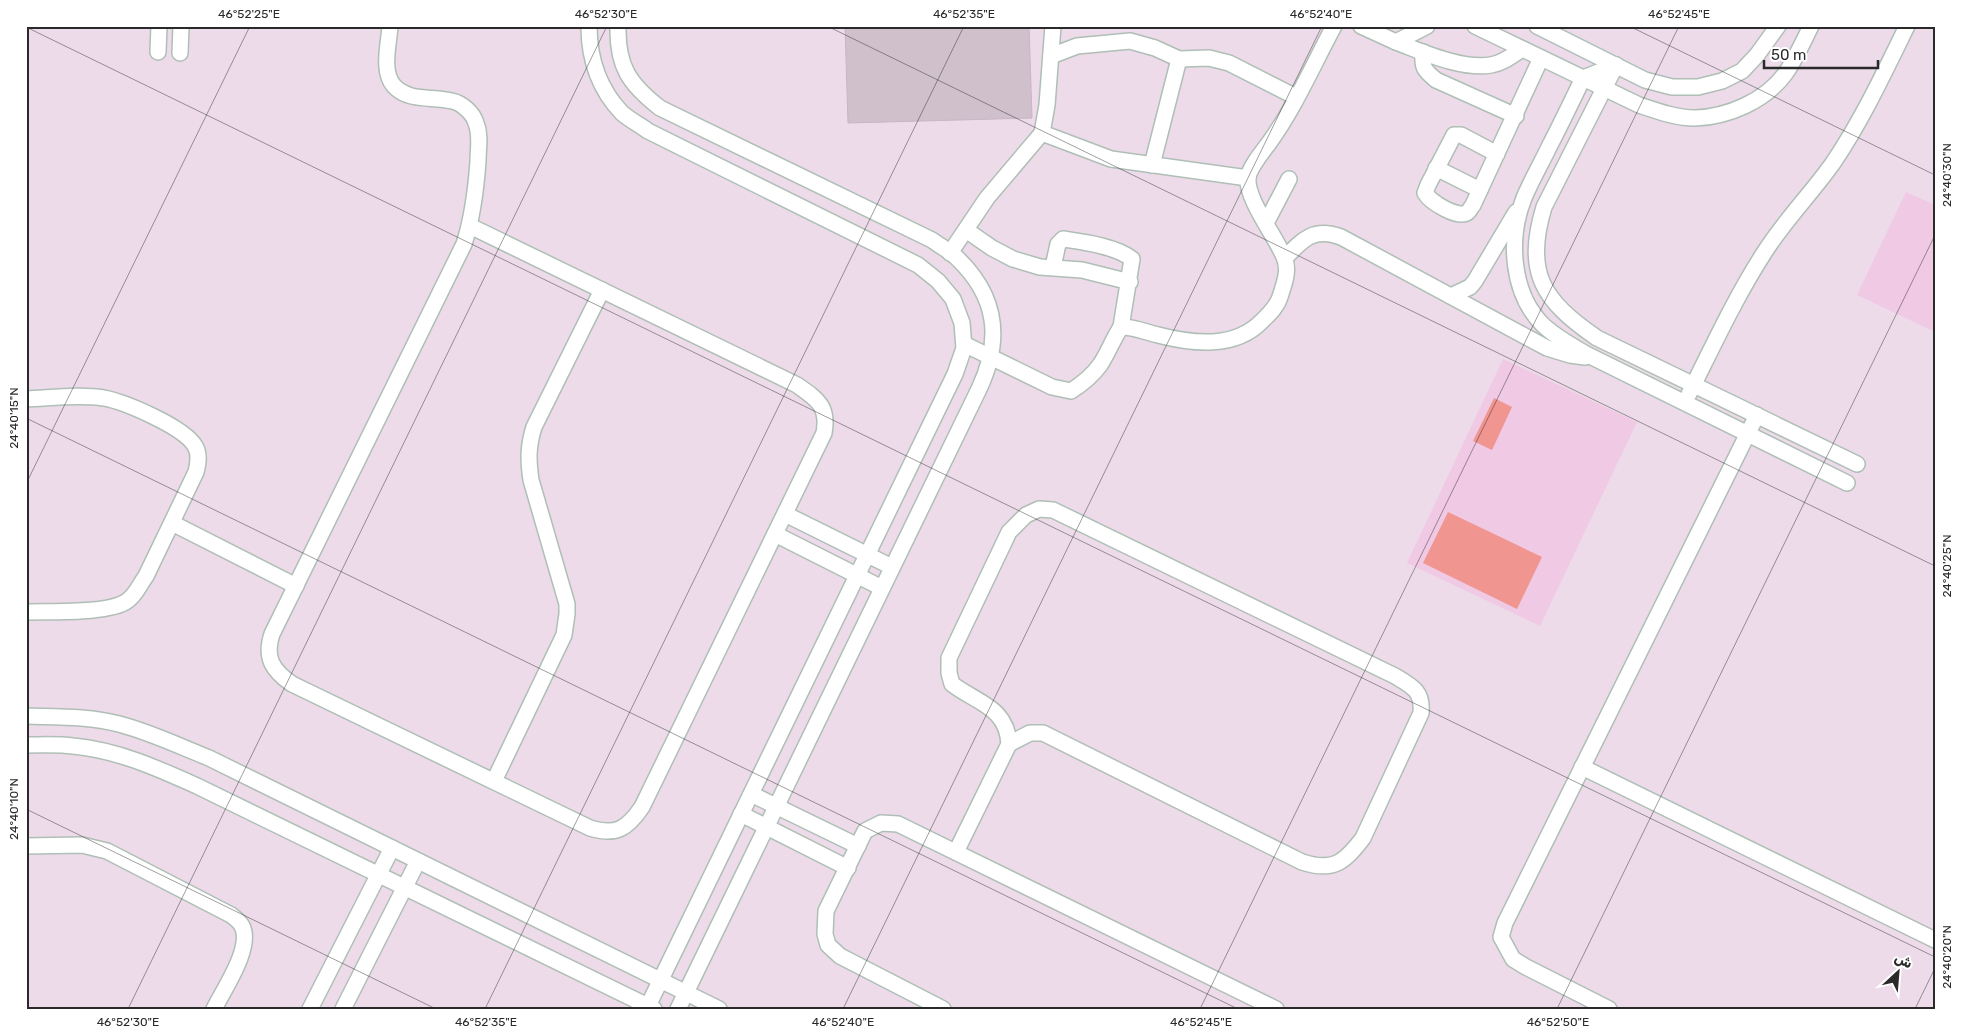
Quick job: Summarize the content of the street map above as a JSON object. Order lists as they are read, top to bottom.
{
  "scale_bar": "50 m",
  "north": "top right",
  "coordinates": [
    "46°52'25\"E",
    "46°52'30\"E",
    "46°52'35\"E",
    "46°52'40\"E",
    "46°52'45\"E",
    "24°40'30\"N",
    "24°40'15\"N",
    "24°40'25\"N",
    "24°40'10\"N",
    "24°40'20\"N",
    "46°52'50\"E"
  ]
}
